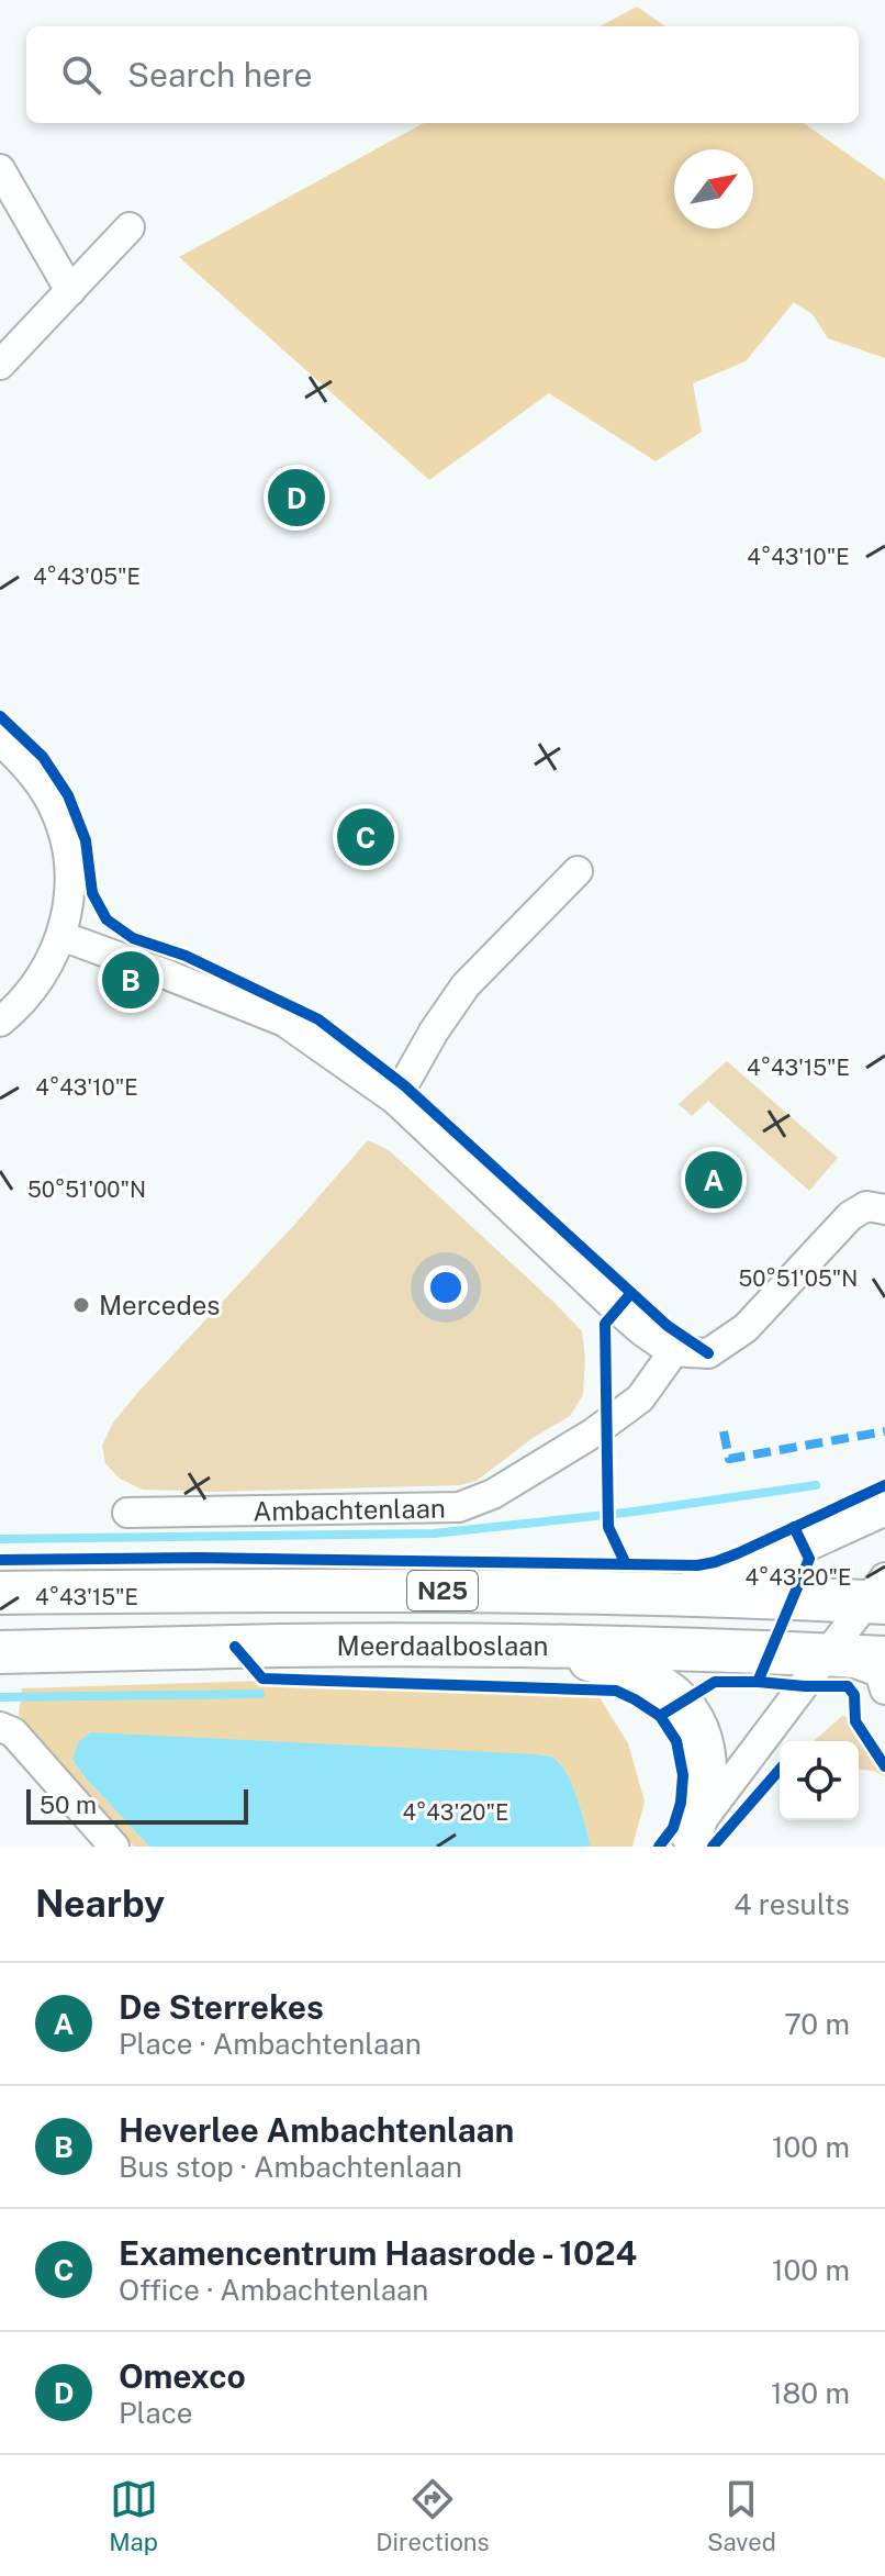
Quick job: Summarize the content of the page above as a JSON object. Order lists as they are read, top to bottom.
{
  "streets": {
    "highway": ["N25", "Meerdaalboslaan"],
    "street": ["Ambachtenlaan"]
  },
  "places": ["Mercedes"],
  "scale_bar": "50 m",
  "north": "top right",
  "page": {
    "search": "Search here",
    "pins": [
      "D",
      "C",
      "B",
      "A"
    ],
    "scale": "50 m",
    "heading": ["Nearby", "4 results"],
    "list": [
      {
        "mark": "A",
        "name": "De Sterrekes",
        "note": "Place · Ambachtenlaan",
        "value": "70 m"
      },
      {
        "mark": "B",
        "name": "Heverlee Ambachtenlaan",
        "note": "Bus stop · Ambachtenlaan",
        "value": "100 m"
      },
      {
        "mark": "C",
        "name": "Examencentrum Haasrode - 1024",
        "note": "Office · Ambachtenlaan",
        "value": "100 m"
      },
      {
        "mark": "D",
        "name": "Omexco",
        "note": "Place",
        "value": "180 m"
      }
    ],
    "nav": ["Map", "Directions", "Saved"]
  },
  "coordinates": [
    "4°43'10\"E",
    "4°43'05\"E",
    "4°43'15\"E",
    "50°51'00\"N",
    "50°51'05\"N",
    "4°43'20\"E"
  ]
}
